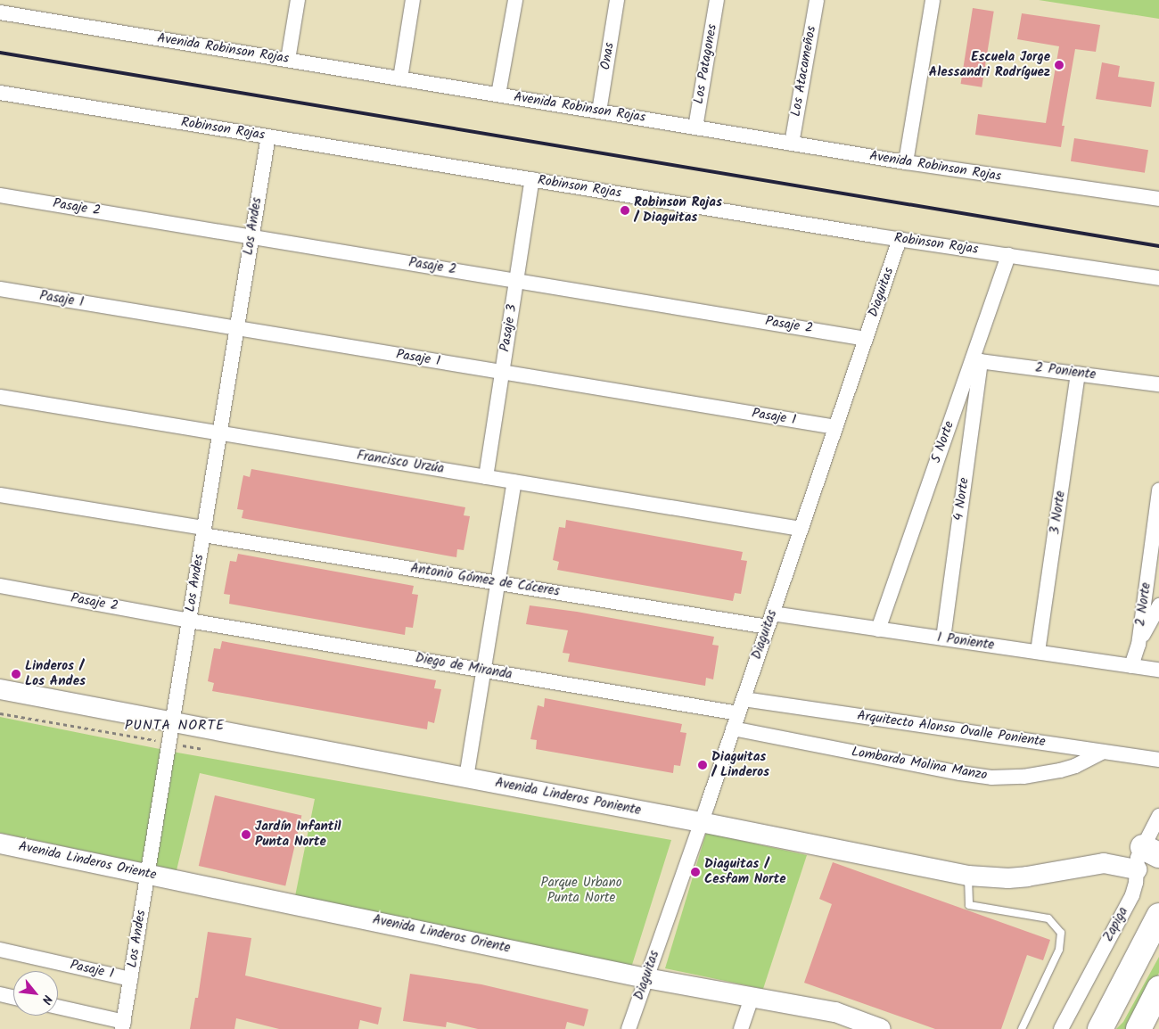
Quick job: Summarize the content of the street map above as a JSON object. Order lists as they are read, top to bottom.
{
  "streets": {
    "street": [
      "Avenida Robinson Rojas",
      "Onas",
      "Los Patagones",
      "Los Atacameños",
      "Robinson Rojas",
      "Pasaje 2",
      "Los Andes",
      "Diaguitas",
      "Pasaje 1",
      "Pasaje 3",
      "2 Poniente",
      "5 Norte",
      "Francisco Urzúa",
      "4 Norte",
      "3 Norte",
      "Antonio Gómez de Cáceres",
      "2 Norte",
      "1 Poniente",
      "Diego de Miranda",
      "Arquitecto Alonso Ovalle Poniente",
      "Lombardo Molina Manzo",
      "Avenida Linderos Poniente",
      "Avenida Linderos Oriente",
      "Zapiga"
    ]
  },
  "crossings": [
    ["Avenida Robinson Rojas", "Onas"],
    ["Avenida Robinson Rojas", "Los Patagones"],
    ["Avenida Robinson Rojas", "Los Atacameños"],
    ["Robinson Rojas", "Los Andes"],
    ["Robinson Rojas", "Diaguitas"],
    ["Robinson Rojas", "Pasaje 3"],
    ["Robinson Rojas", "5 Norte"],
    ["Pasaje 2", "Los Andes"],
    ["Pasaje 2", "Diaguitas"],
    ["Pasaje 2", "Pasaje 3"],
    ["Pasaje 2", "Diego de Miranda"],
    ["Los Andes", "Pasaje 1"],
    ["Los Andes", "Francisco Urzúa"],
    ["Los Andes", "Antonio Gómez de Cáceres"],
    ["Los Andes", "Diego de Miranda"],
    ["Los Andes", "Avenida Linderos Poniente"],
    ["Los Andes", "Avenida Linderos Oriente"],
    ["Diaguitas", "Pasaje 1"],
    ["Diaguitas", "Francisco Urzúa"],
    ["Diaguitas", "Antonio Gómez de Cáceres"],
    ["Diaguitas", "1 Poniente"],
    ["Diaguitas", "Diego de Miranda"],
    ["Diaguitas", "Arquitecto Alonso Ovalle Poniente"],
    ["Diaguitas", "Lombardo Molina Manzo"],
    ["Diaguitas", "Avenida Linderos Poniente"],
    ["Diaguitas", "Avenida Linderos Oriente"],
    ["Pasaje 1", "Pasaje 3"],
    ["Pasaje 3", "Francisco Urzúa"],
    ["2 Poniente", "5 Norte"],
    ["2 Poniente", "4 Norte"],
    ["2 Poniente", "3 Norte"],
    ["5 Norte", "4 Norte"],
    ["5 Norte", "1 Poniente"],
    ["4 Norte", "1 Poniente"],
    ["3 Norte", "1 Poniente"],
    ["Antonio Gómez de Cáceres", "1 Poniente"],
    ["2 Norte", "1 Poniente"],
    ["Arquitecto Alonso Ovalle Poniente", "Lombardo Molina Manzo"],
    ["Avenida Linderos Poniente", "Zapiga"]
  ],
  "districts": ["PUNTA NORTE"],
  "parks": ["Parque Urbano Punta Norte"],
  "places": [
    "Escuela Jorge Alessandri Rodríguez",
    "Robinson Rojas / Diaguitas",
    "Linderos / Los Andes",
    "Diaguitas / Linderos",
    "Jardín Infantil Punta Norte",
    "Diaguitas / Cesfam Norte"
  ],
  "north": "bottom right"
}
